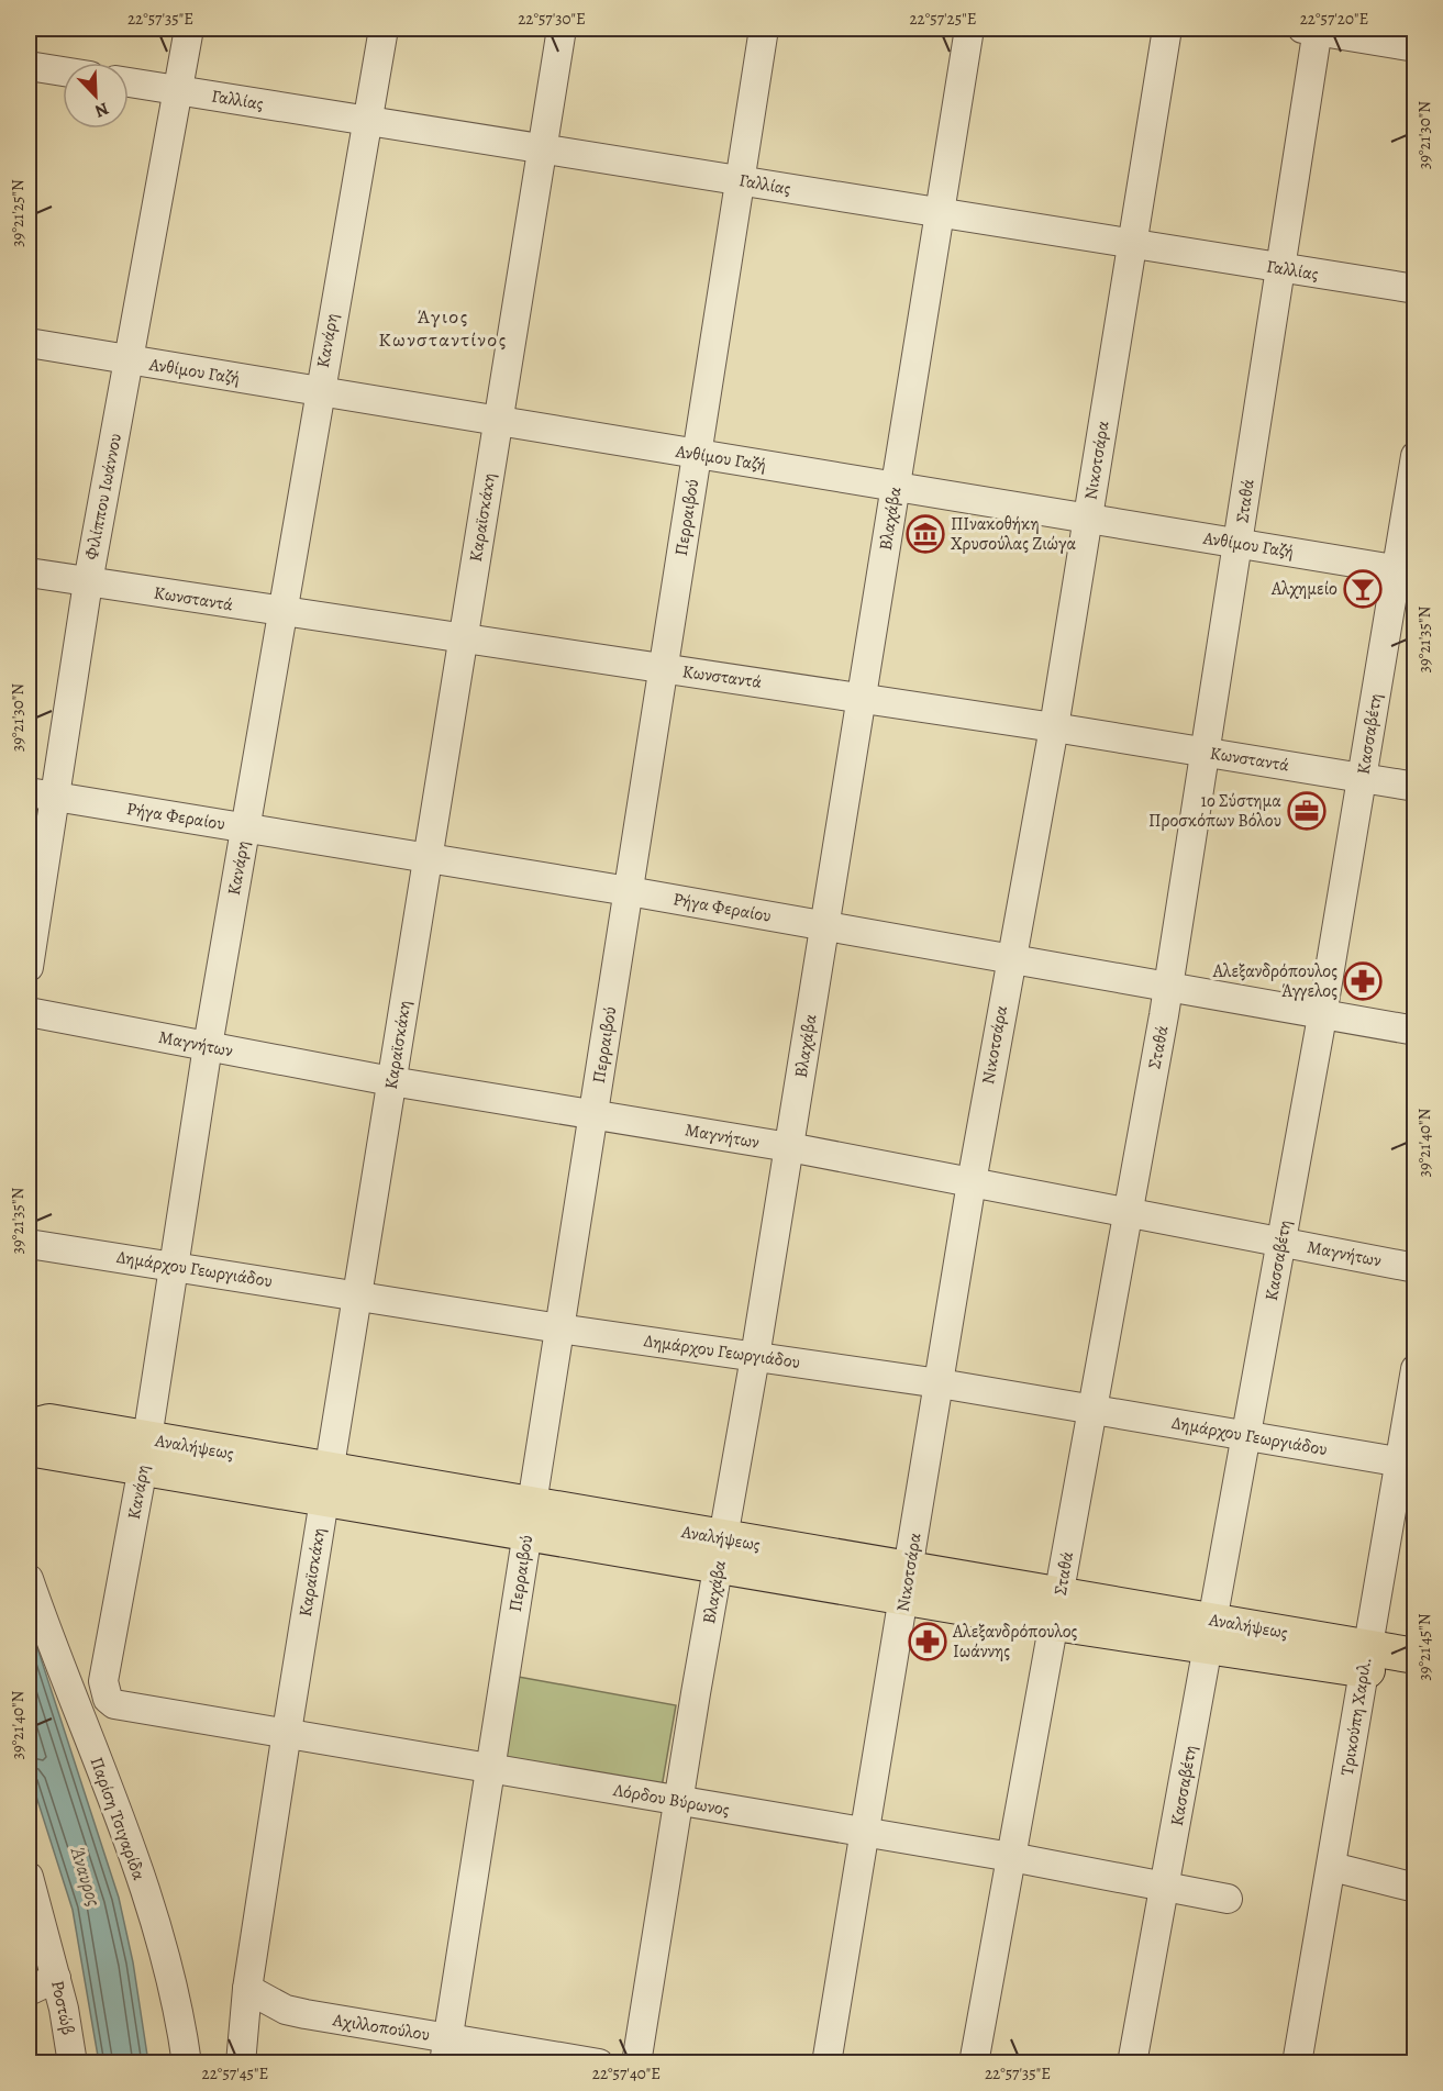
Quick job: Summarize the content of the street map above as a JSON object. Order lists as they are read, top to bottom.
{
  "streets": {
    "main road": ["Αναλήψεως"],
    "street": [
      "Γαλλίας",
      "Κανάρη",
      "Ανθίμου Γαζή",
      "Νικοτσάρα",
      "Φιλίππου Ιωάννου",
      "Σταθά",
      "Καραϊσκάκη",
      "Περραιβού",
      "Βλαχάβα",
      "Κωνσταντά",
      "Κασσαβέτη",
      "Ρήγα Φεραίου",
      "Μαγνήτων",
      "Δημάρχου Γεωργιάδου",
      "Τρικούπη Χαριλ.",
      "Λόρδου Βύρωνος",
      "Παρίση Τσιγαρίδα",
      "Ροστώβ",
      "Αχιλλοπούλου"
    ]
  },
  "crossings": [
    ["Γαλλίας", "Κανάρη"],
    ["Γαλλίας", "Νικοτσάρα"],
    ["Γαλλίας", "Φιλίππου Ιωάννου"],
    ["Γαλλίας", "Σταθά"],
    ["Γαλλίας", "Καραϊσκάκη"],
    ["Γαλλίας", "Περραιβού"],
    ["Γαλλίας", "Βλαχάβα"],
    ["Κανάρη", "Ανθίμου Γαζή"],
    ["Κανάρη", "Κωνσταντά"],
    ["Κανάρη", "Ρήγα Φεραίου"],
    ["Κανάρη", "Μαγνήτων"],
    ["Κανάρη", "Δημάρχου Γεωργιάδου"],
    ["Κανάρη", "Αναλήψεως"],
    ["Κανάρη", "Λόρδου Βύρωνος"],
    ["Ανθίμου Γαζή", "Νικοτσάρα"],
    ["Ανθίμου Γαζή", "Φιλίππου Ιωάννου"],
    ["Ανθίμου Γαζή", "Σταθά"],
    ["Ανθίμου Γαζή", "Καραϊσκάκη"],
    ["Ανθίμου Γαζή", "Περραιβού"],
    ["Ανθίμου Γαζή", "Βλαχάβα"],
    ["Ανθίμου Γαζή", "Κασσαβέτη"],
    ["Νικοτσάρα", "Κωνσταντά"],
    ["Νικοτσάρα", "Ρήγα Φεραίου"],
    ["Νικοτσάρα", "Μαγνήτων"],
    ["Νικοτσάρα", "Δημάρχου Γεωργιάδου"],
    ["Νικοτσάρα", "Αναλήψεως"],
    ["Νικοτσάρα", "Λόρδου Βύρωνος"],
    ["Φιλίππου Ιωάννου", "Κωνσταντά"],
    ["Φιλίππου Ιωάννου", "Ρήγα Φεραίου"],
    ["Σταθά", "Κωνσταντά"],
    ["Σταθά", "Ρήγα Φεραίου"],
    ["Σταθά", "Μαγνήτων"],
    ["Σταθά", "Δημάρχου Γεωργιάδου"],
    ["Σταθά", "Αναλήψεως"],
    ["Σταθά", "Λόρδου Βύρωνος"],
    ["Καραϊσκάκη", "Κωνσταντά"],
    ["Καραϊσκάκη", "Ρήγα Φεραίου"],
    ["Καραϊσκάκη", "Μαγνήτων"],
    ["Καραϊσκάκη", "Δημάρχου Γεωργιάδου"],
    ["Καραϊσκάκη", "Αναλήψεως"],
    ["Καραϊσκάκη", "Λόρδου Βύρωνος"],
    ["Καραϊσκάκη", "Αχιλλοπούλου"],
    ["Περραιβού", "Κωνσταντά"],
    ["Περραιβού", "Ρήγα Φεραίου"],
    ["Περραιβού", "Μαγνήτων"],
    ["Περραιβού", "Δημάρχου Γεωργιάδου"],
    ["Περραιβού", "Αναλήψεως"],
    ["Περραιβού", "Λόρδου Βύρωνος"],
    ["Περραιβού", "Αχιλλοπούλου"],
    ["Βλαχάβα", "Κωνσταντά"],
    ["Βλαχάβα", "Ρήγα Φεραίου"],
    ["Βλαχάβα", "Μαγνήτων"],
    ["Βλαχάβα", "Δημάρχου Γεωργιάδου"],
    ["Βλαχάβα", "Αναλήψεως"],
    ["Βλαχάβα", "Λόρδου Βύρωνος"],
    ["Κωνσταντά", "Κασσαβέτη"],
    ["Κασσαβέτη", "Ρήγα Φεραίου"],
    ["Κασσαβέτη", "Μαγνήτων"],
    ["Κασσαβέτη", "Δημάρχου Γεωργιάδου"],
    ["Κασσαβέτη", "Αναλήψεως"],
    ["Κασσαβέτη", "Λόρδου Βύρωνος"],
    ["Δημάρχου Γεωργιάδου", "Τρικούπη Χαριλ."],
    ["Αναλήψεως", "Τρικούπη Χαριλ."]
  ],
  "districts": ["Άγιος Κωνσταντίνος"],
  "water": ["Άναυρος"],
  "places": {
    "museum": ["ΠΙνακοθήκη Χρυσούλας Ζιώγα"],
    "bar": ["Αλχημείο"],
    "office": ["1ο Σύστημα Προσκόπων Βόλου"],
    "pharmacy": ["Αλεξανδρόπουλος Άγγελος", "Αλεξανδρόπουλος Ιωάννης"]
  },
  "north": "bottom right",
  "coordinates": [
    "22°57'35\"E",
    "22°57'30\"E",
    "22°57'25\"E",
    "22°57'20\"E",
    "39°21'30\"N",
    "39°21'25\"N",
    "39°21'35\"N",
    "39°21'40\"N",
    "39°21'45\"N",
    "22°57'45\"E",
    "22°57'40\"E"
  ]
}
